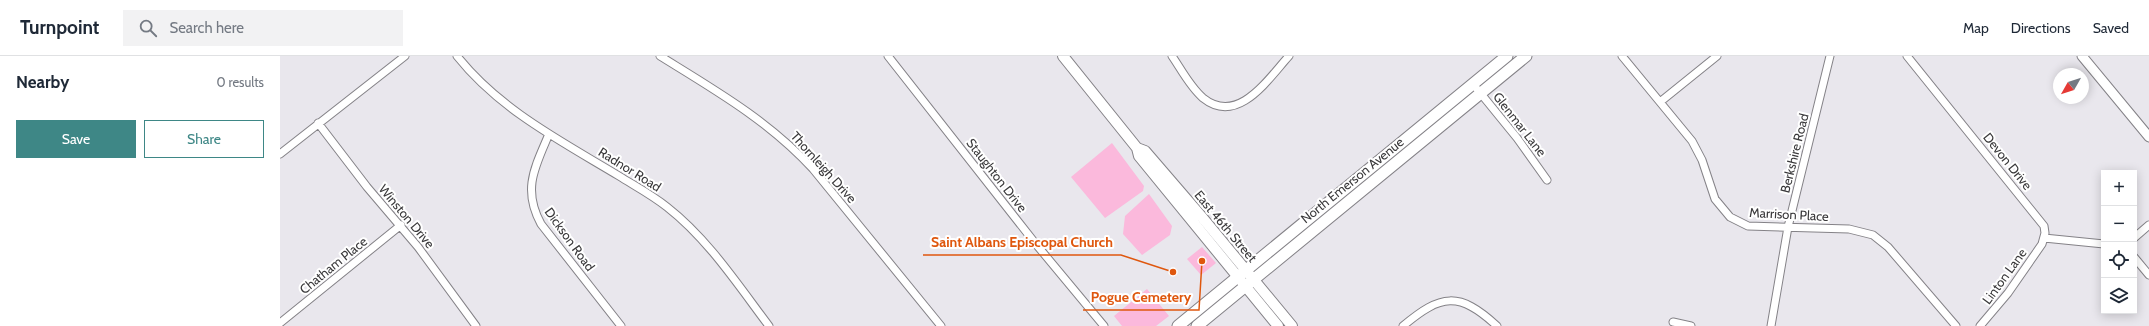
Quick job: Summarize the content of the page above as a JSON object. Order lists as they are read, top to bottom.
{
  "streets": {
    "main road": ["North Emerson Avenue", "East 46th Street"],
    "street": [
      "Glenmar Lane",
      "Berkshire Road",
      "Devon Drive",
      "Thornleigh Drive",
      "Radnor Road",
      "Staughton Drive",
      "Marrison Place",
      "Winston Drive",
      "Dickson Road",
      "Chatham Place",
      "Linton Lane"
    ]
  },
  "crossings": [
    ["Glenmar Lane", "North Emerson Avenue"],
    ["Berkshire Road", "Marrison Place"],
    ["Devon Drive", "Linton Lane"],
    ["Radnor Road", "Dickson Road"],
    ["North Emerson Avenue", "East 46th Street"],
    ["Winston Drive", "Chatham Place"]
  ],
  "places": ["Pogue Cemetery", "Saint Albans Episcopal Church"],
  "north": "bottom left",
  "page": {
    "header": "Turnpoint",
    "search": "Search here",
    "nav": ["Map", "Directions", "Saved"],
    "heading": ["Nearby", "0 results"],
    "buttons": ["Save", "Share"],
    "map_buttons": ["+", "−"]
  }
}
